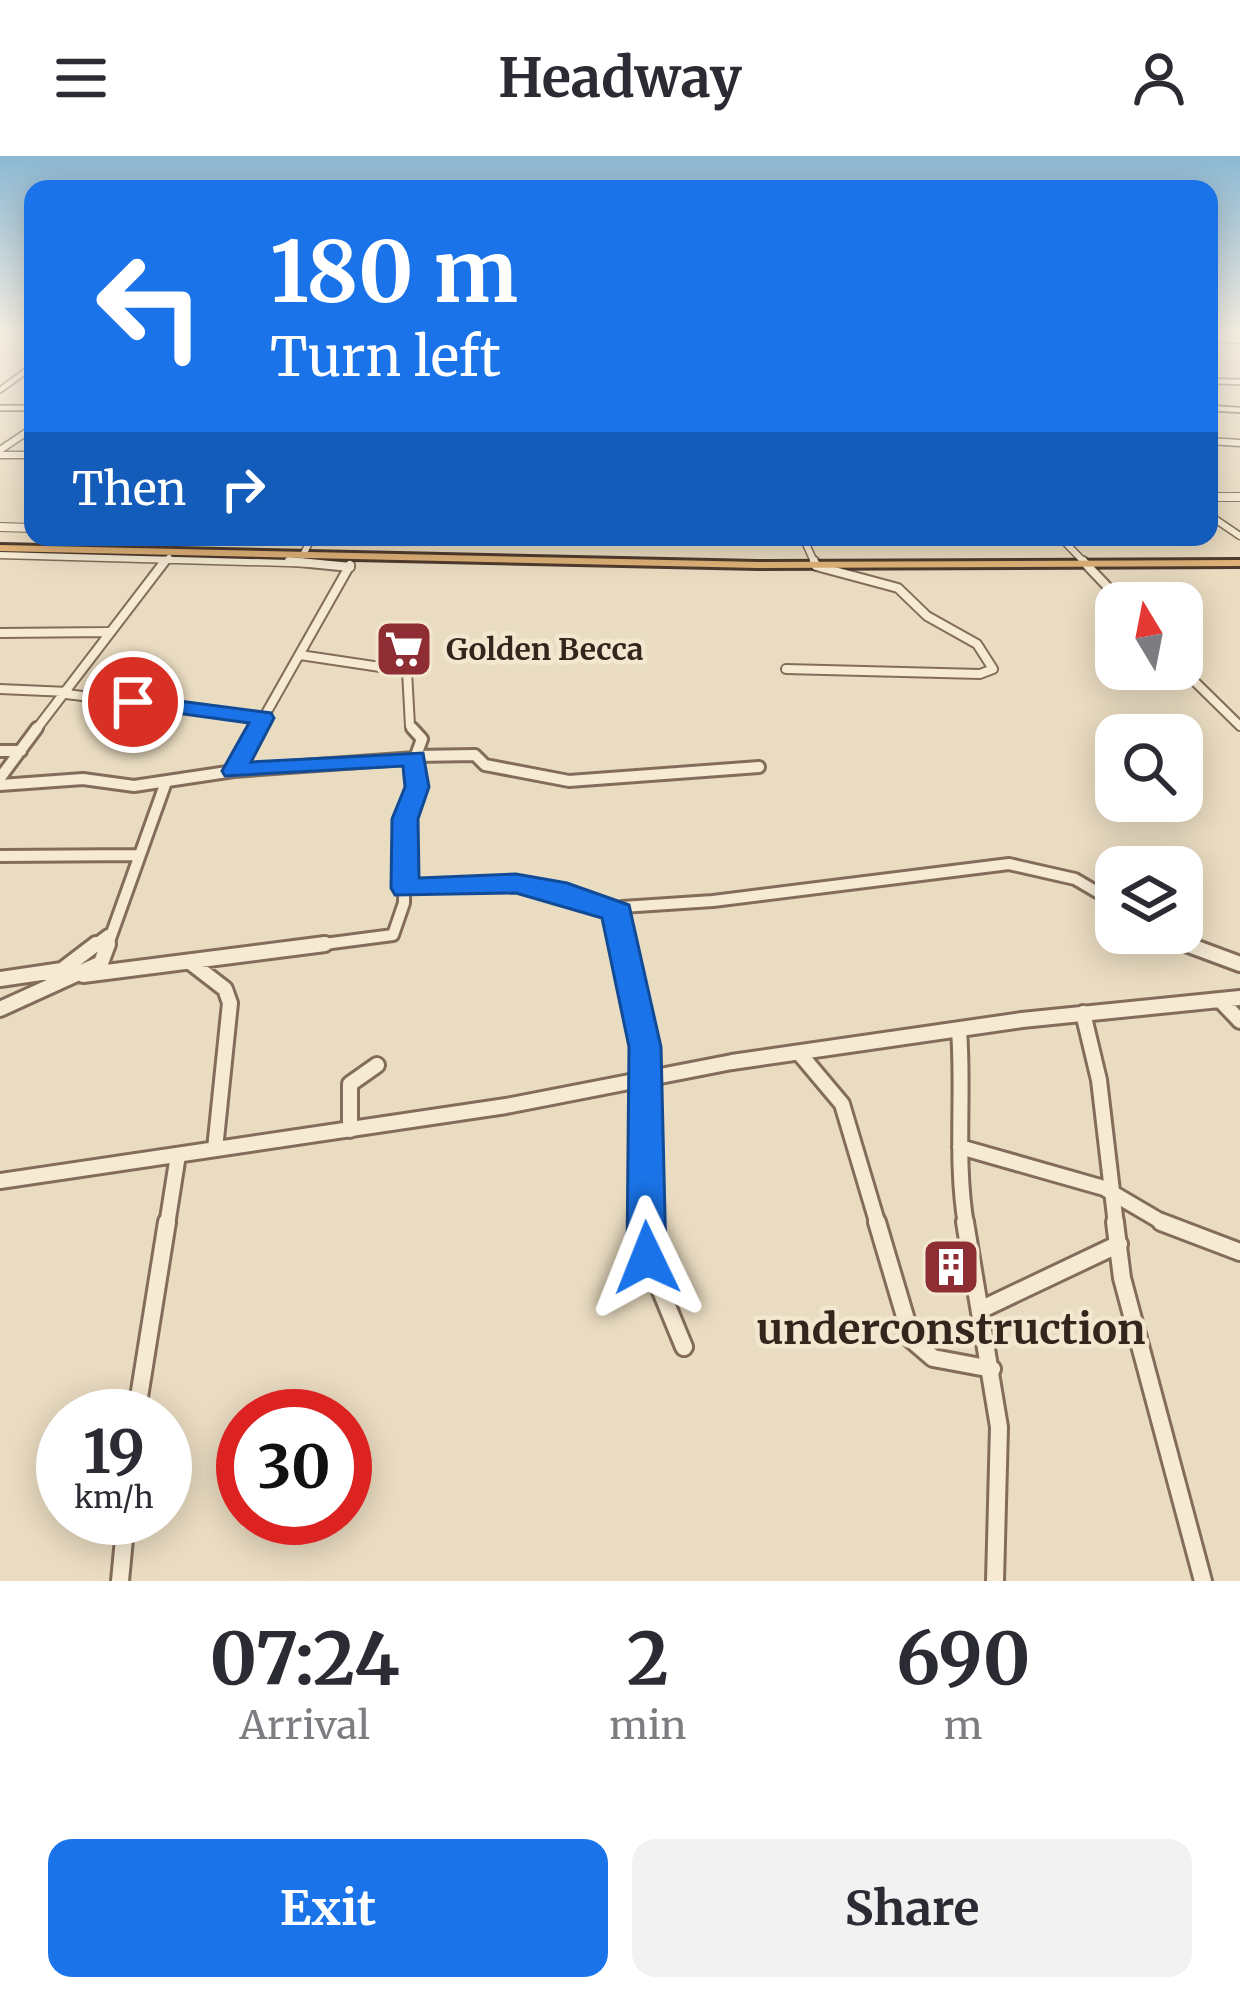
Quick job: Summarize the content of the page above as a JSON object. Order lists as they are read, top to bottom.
{
  "places": {
    "supermarket": ["Golden Becca"],
    "building": ["underconstruction"]
  },
  "north": "top",
  "page": {
    "header": "Headway",
    "turn": ["180 m", "Turn left"],
    "then": "Then",
    "speed": "19 km/h",
    "limit": "30",
    "eta": [
      "07:24",
      "Arrival",
      "2",
      "min",
      "690",
      "m"
    ],
    "buttons": ["Exit", "Share"]
  }
}
